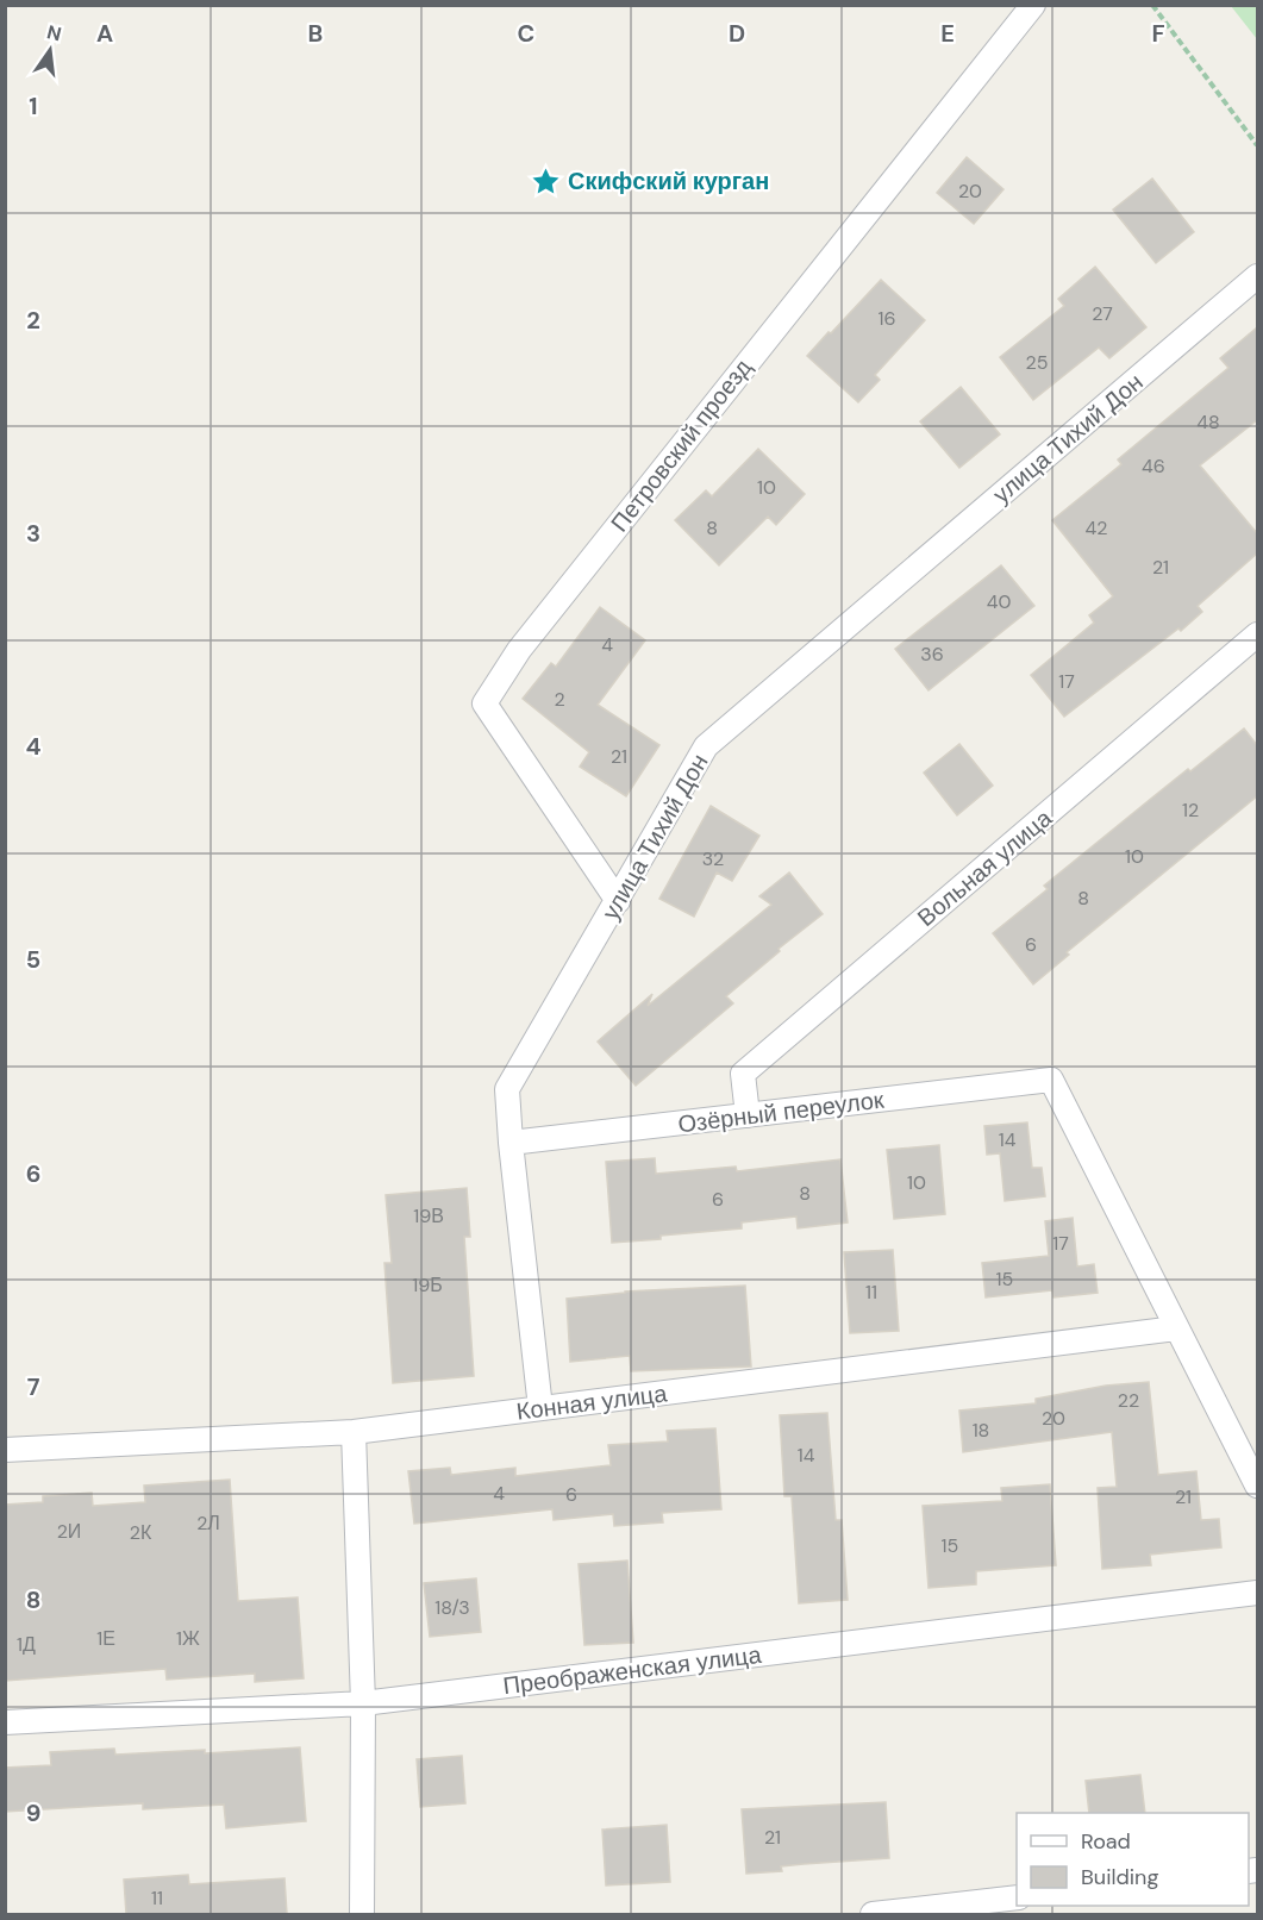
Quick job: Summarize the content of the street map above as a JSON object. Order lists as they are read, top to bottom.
{
  "streets": {
    "street": [
      "улица Тихий Дон",
      "Петровский проезд",
      "Вольная улица",
      "Озёрный переулок",
      "Конная улица",
      "Преображенская улица"
    ]
  },
  "crossings": [
    ["улица Тихий Дон", "Петровский проезд"],
    ["улица Тихий Дон", "Озёрный переулок"],
    ["улица Тихий Дон", "Конная улица"],
    ["Вольная улица", "Озёрный переулок"],
    ["Озёрный переулок", "Конная улица"]
  ],
  "places": {
    "place": ["Скифский курган"]
  },
  "house_numbers": [
    "20",
    "27",
    "16",
    "25",
    "48",
    "46",
    "10",
    "8",
    "42",
    "21",
    "40",
    "4",
    "36",
    "17",
    "2",
    "21",
    "12",
    "10",
    "32",
    "8",
    "6",
    "14",
    "10",
    "8",
    "6",
    "19В",
    "17",
    "15",
    "19Б",
    "11",
    "22",
    "20",
    "18",
    "14",
    "4",
    "6",
    "21",
    "2Л",
    "2И",
    "2К",
    "15",
    "18/3",
    "1Е",
    "1Ж",
    "1Д",
    "21",
    "11"
  ],
  "legend": ["Road", "Building"],
  "north": "top",
  "grid": {
    "columns": [
      "A",
      "B",
      "C",
      "D",
      "E",
      "F"
    ],
    "rows": [
      "1",
      "2",
      "3",
      "4",
      "5",
      "6",
      "7",
      "8",
      "9"
    ]
  }
}
